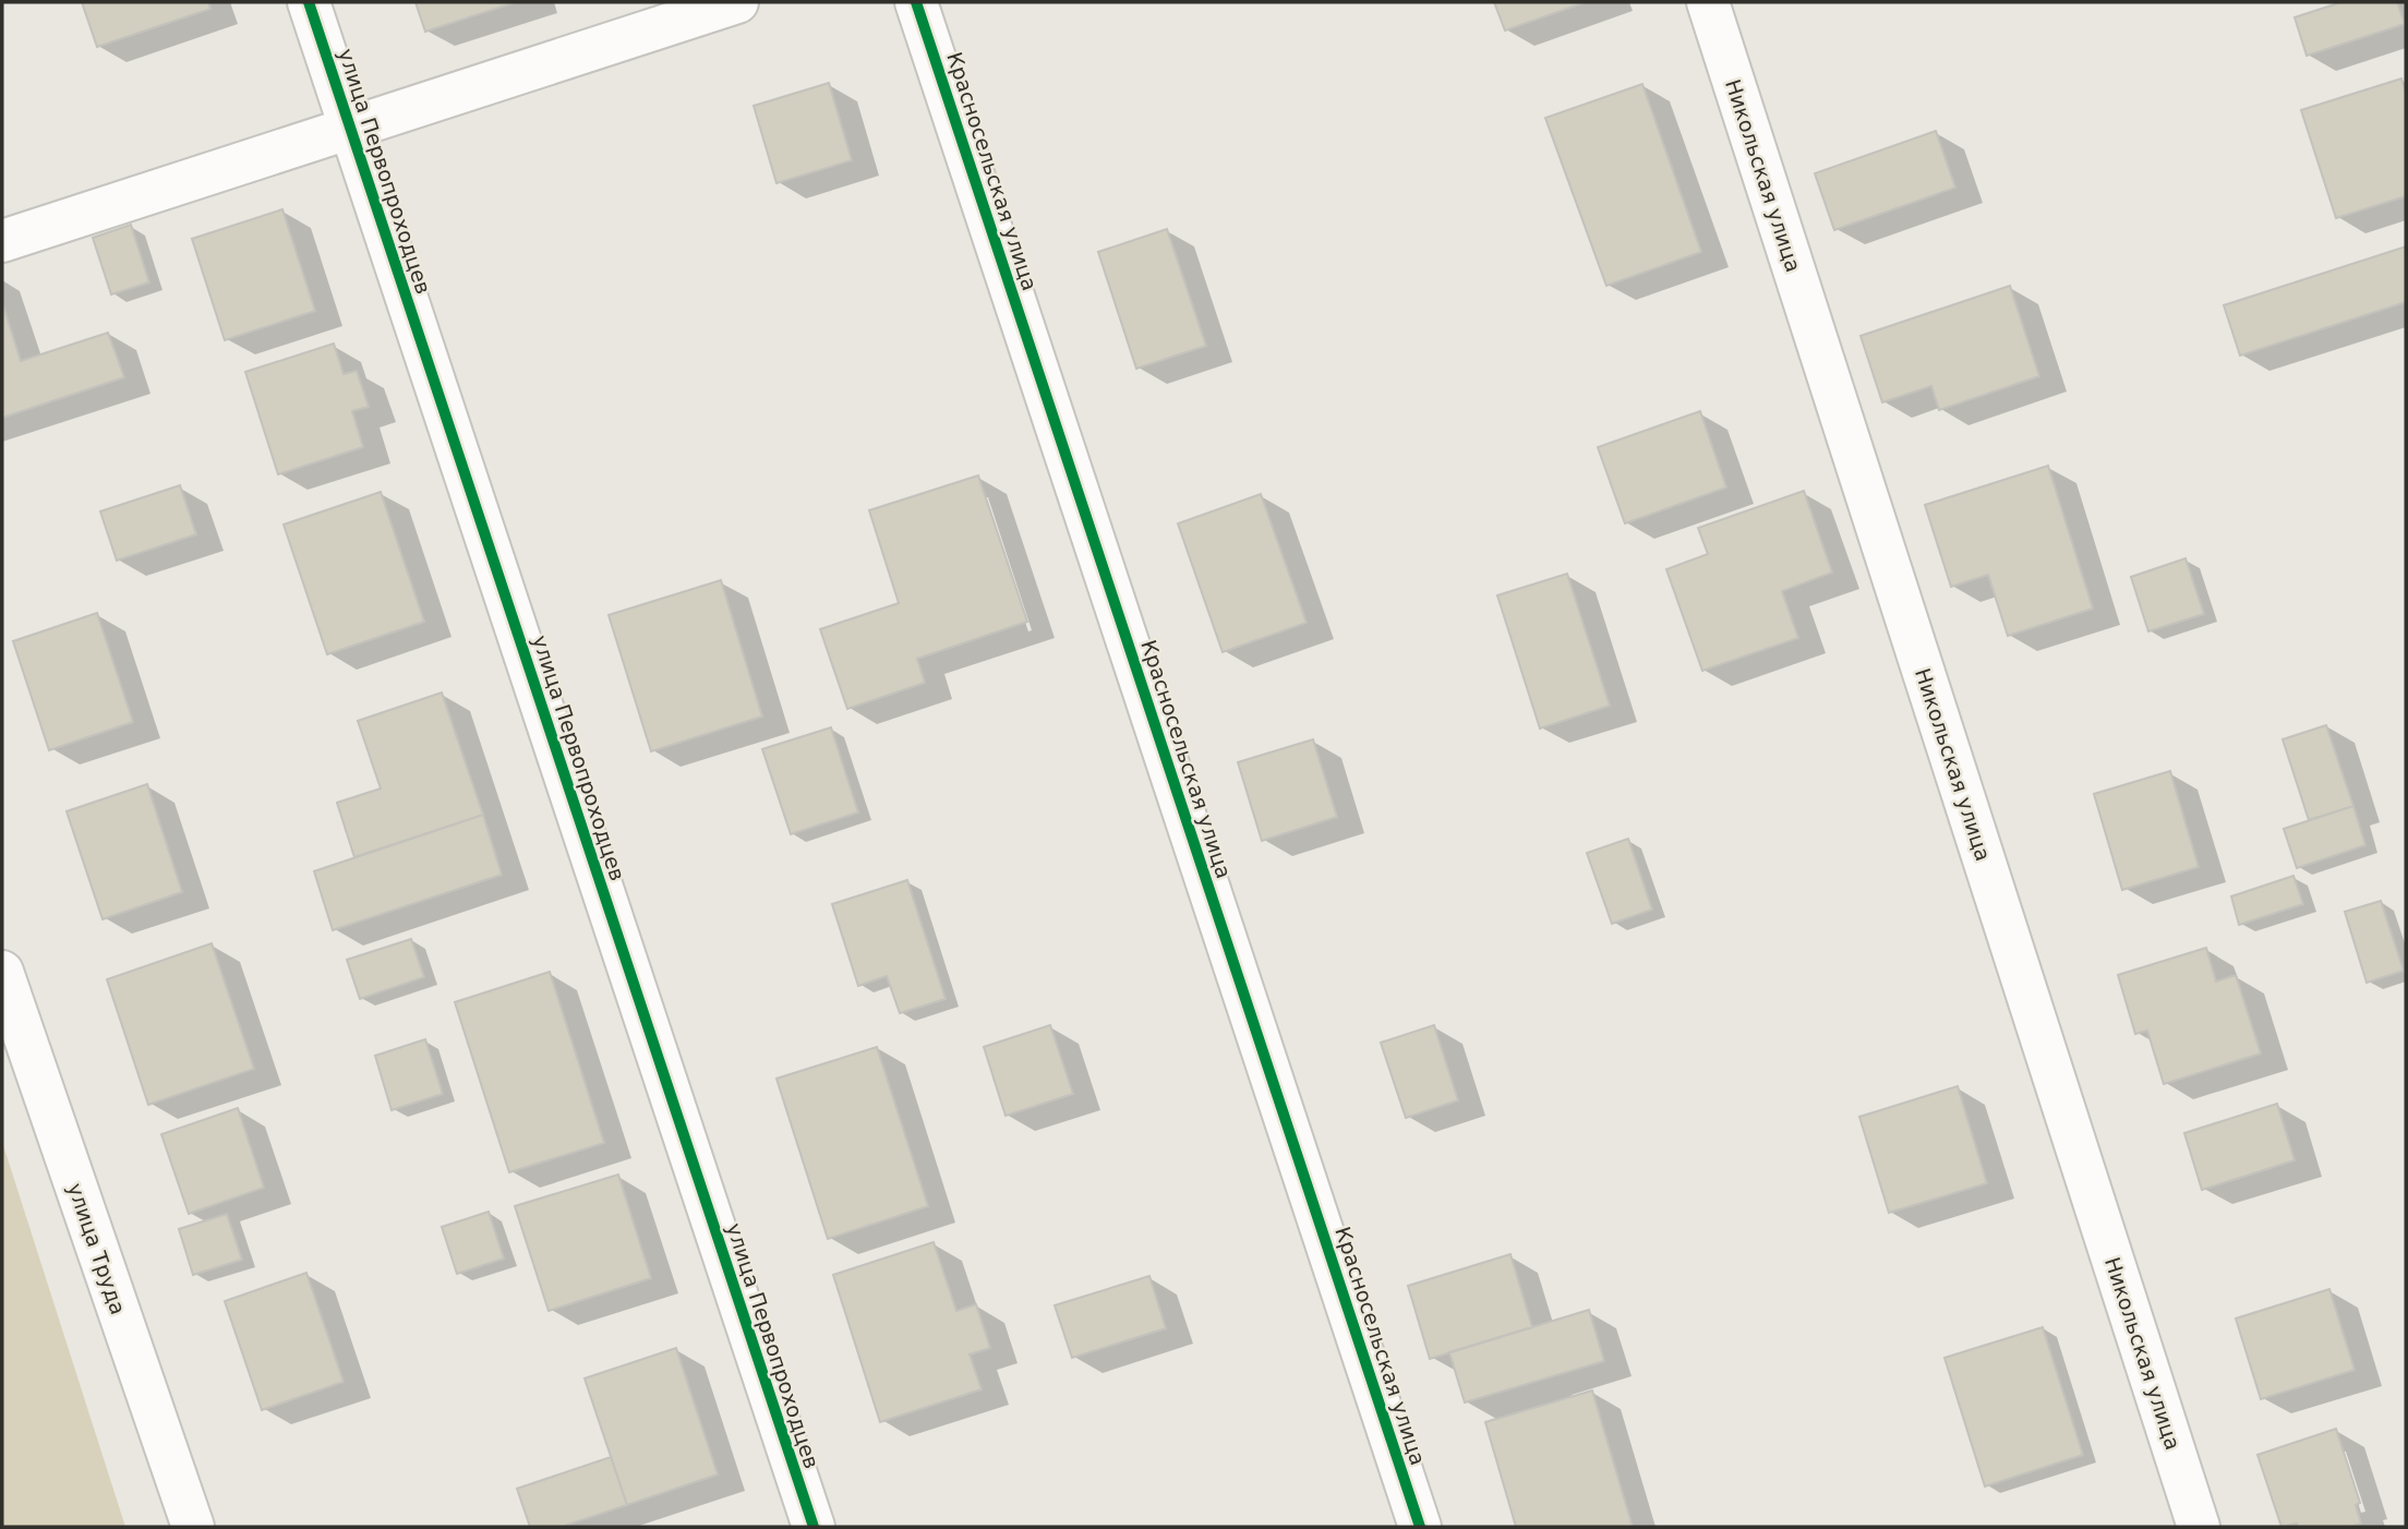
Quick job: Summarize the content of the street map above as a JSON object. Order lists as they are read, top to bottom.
{
  "streets": {
    "street": [
      "улица Первопроходцев",
      "Красносельская улица",
      "Никольская улица",
      "улица Труда"
    ]
  }
}
